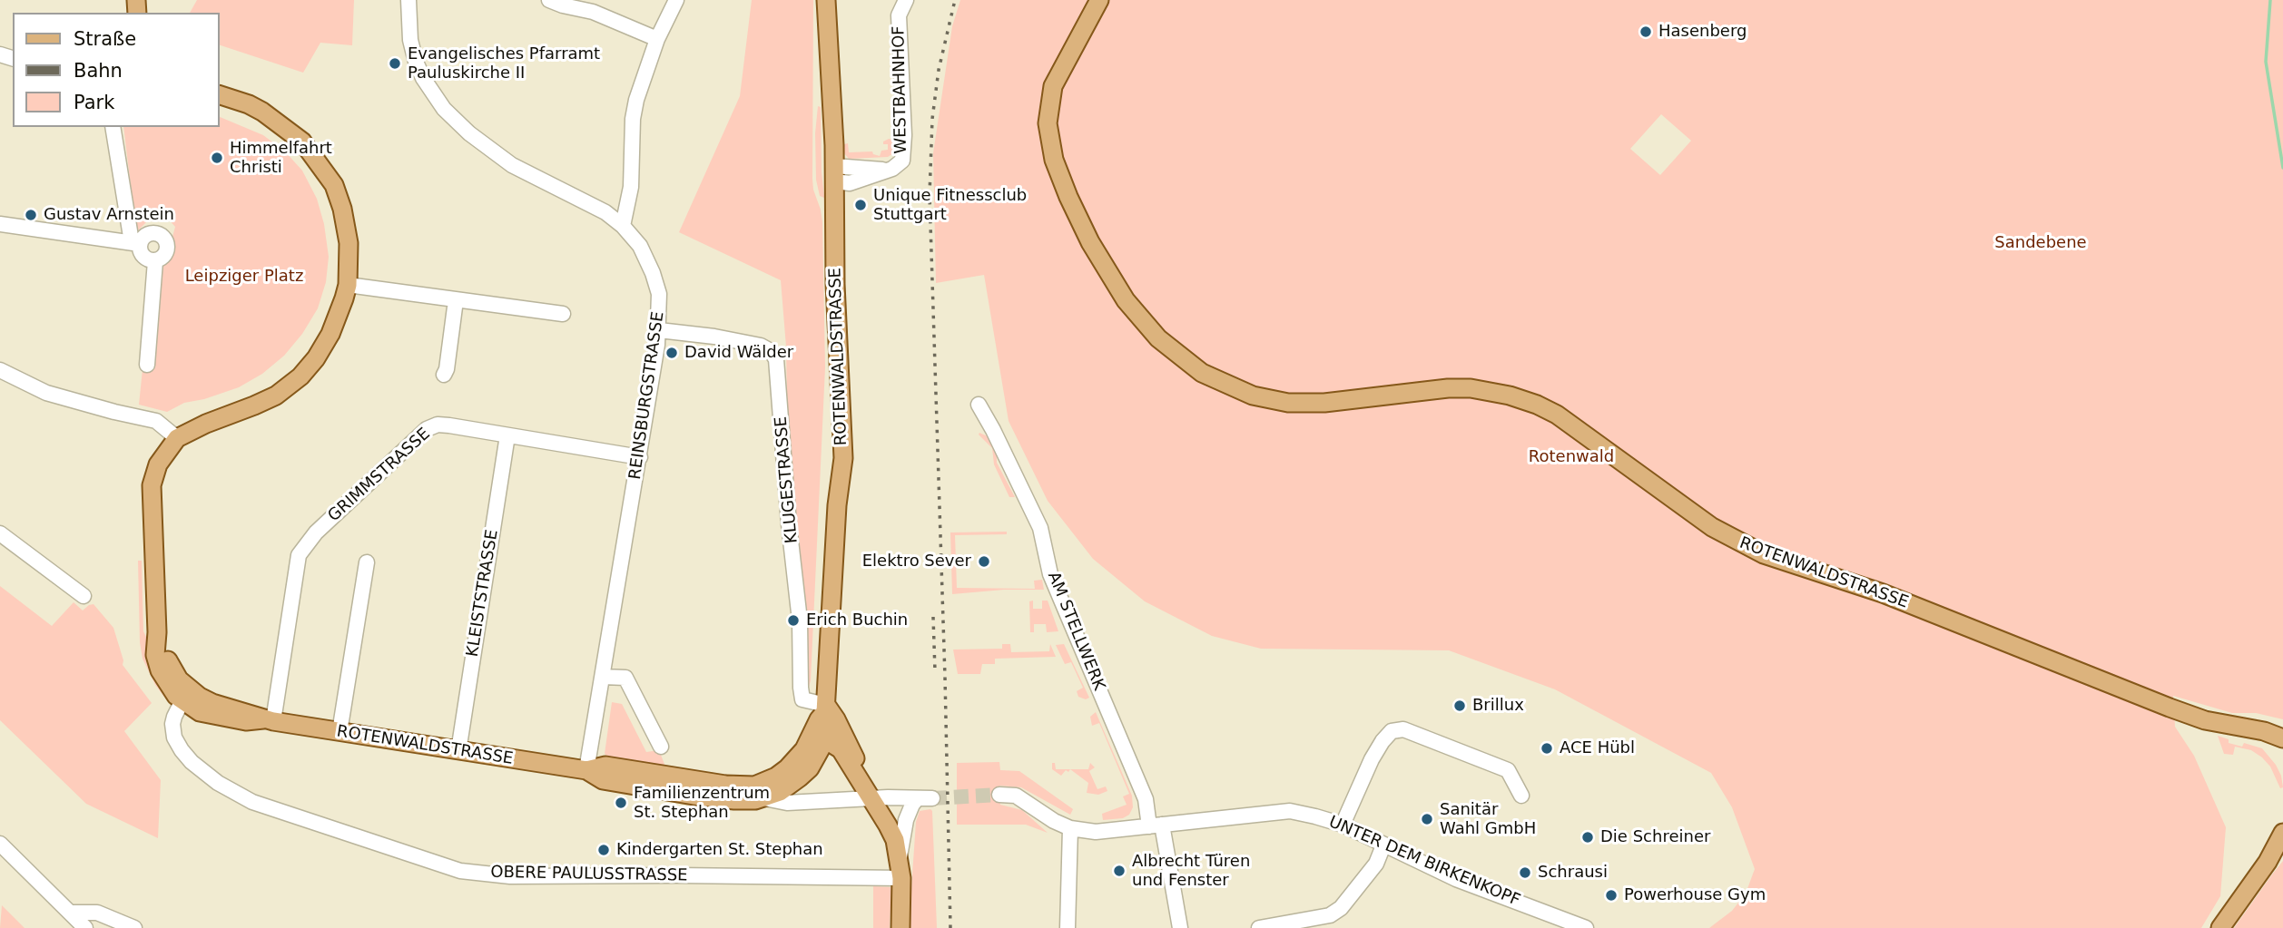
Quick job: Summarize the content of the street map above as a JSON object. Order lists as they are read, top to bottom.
{
  "streets": {
    "main road": ["ROTENWALDSTRASSE"],
    "street": [
      "WESTBAHNHOF",
      "REINSBURGSTRASSE",
      "GRIMMSTRASSE",
      "KLUGESTRASSE",
      "KLEISTSTRASSE",
      "AM STELLWERK",
      "UNTER DEM BIRKENKOPF",
      "OBERE PAULUSSTRASSE"
    ]
  },
  "crossings": [
    ["WESTBAHNHOF", "ROTENWALDSTRASSE"],
    ["ROTENWALDSTRASSE", "REINSBURGSTRASSE"],
    ["ROTENWALDSTRASSE", "GRIMMSTRASSE"],
    ["ROTENWALDSTRASSE", "KLUGESTRASSE"],
    ["ROTENWALDSTRASSE", "KLEISTSTRASSE"],
    ["ROTENWALDSTRASSE", "OBERE PAULUSSTRASSE"],
    ["REINSBURGSTRASSE", "GRIMMSTRASSE"],
    ["REINSBURGSTRASSE", "KLUGESTRASSE"],
    ["GRIMMSTRASSE", "KLEISTSTRASSE"],
    ["AM STELLWERK", "UNTER DEM BIRKENKOPF"]
  ],
  "parks": ["Sandebene", "Leipziger Platz", "Rotenwald"],
  "places": [
    "Hasenberg",
    "Evangelisches Pfarramt Pauluskirche II",
    "Himmelfahrt Christi",
    "Unique Fitnessclub Stuttgart",
    "Gustav Arnstein",
    "David Wälder",
    "Elektro Sever",
    "Erich Buchin",
    "Brillux",
    "ACE Hübl",
    "Familienzentrum St. Stephan",
    "Sanitär Wahl GmbH",
    "Die Schreiner",
    "Kindergarten St. Stephan",
    "Albrecht Türen und Fenster",
    "Schrausi",
    "Powerhouse Gym"
  ],
  "legend": ["Straße", "Bahn", "Park"]
}
